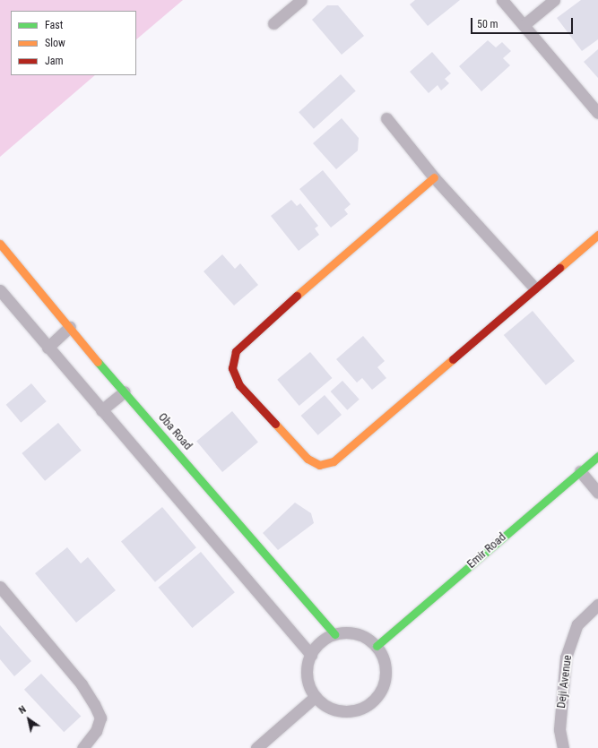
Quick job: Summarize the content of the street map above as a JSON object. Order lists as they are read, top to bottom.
{
  "streets": {
    "street": ["Oba Road", "Emir Road", "Deji Avenue"]
  },
  "crossings": [
    ["Oba Road", "Emir Road"]
  ],
  "legend": ["Fast", "Slow", "Jam"],
  "scale_bar": "50 m",
  "north": "top left"
}
